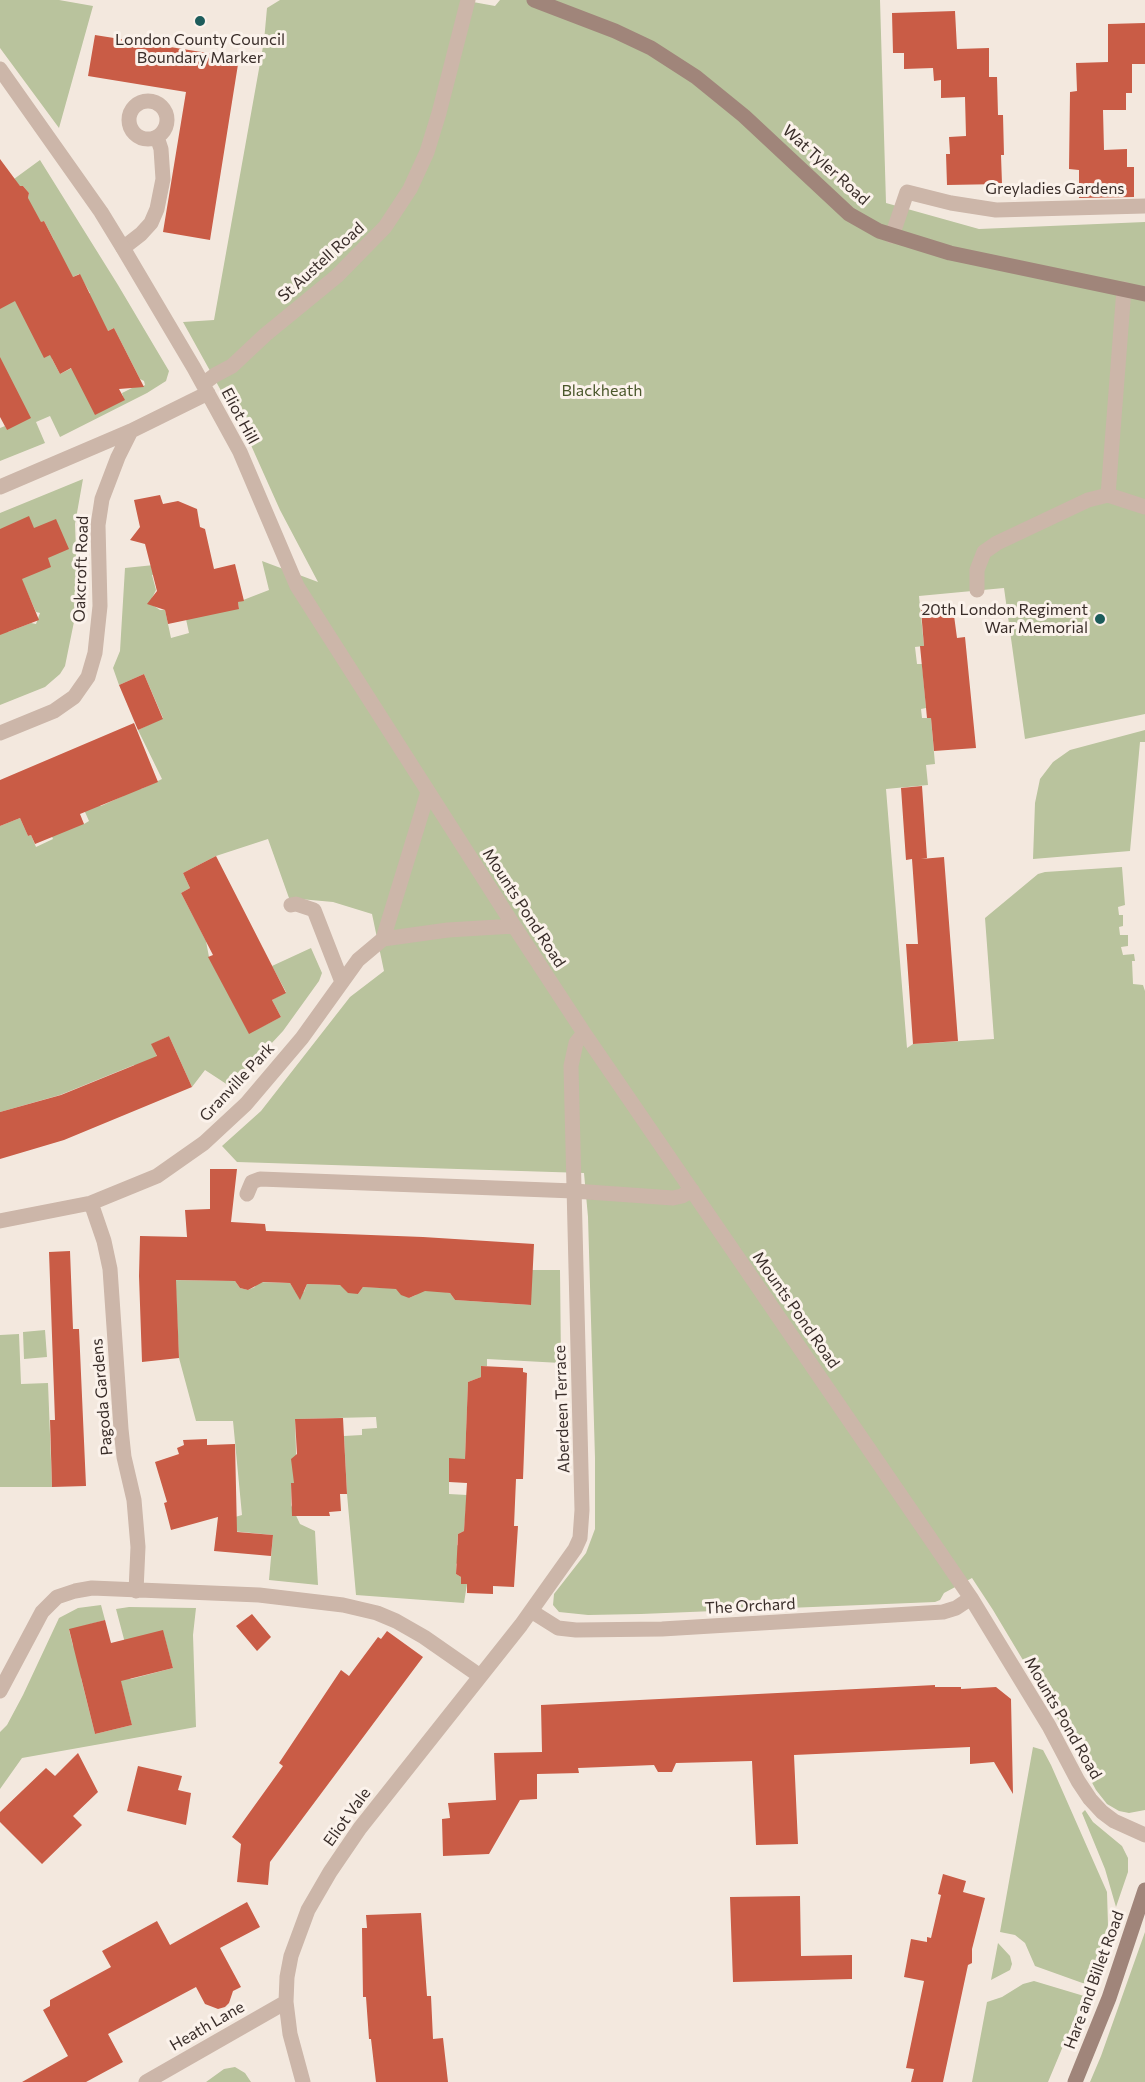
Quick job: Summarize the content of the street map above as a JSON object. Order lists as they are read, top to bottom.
{
  "streets": {
    "street": [
      "Wat Tyler Road",
      "Greyladies Gardens",
      "St Austell Road",
      "Eliot Hill",
      "Oakcroft Road",
      "Mounts Pond Road",
      "Granville Park",
      "Pagoda Gardens",
      "Aberdeen Terrace",
      "The Orchard",
      "Eliot Vale",
      "Hare and Billet Road",
      "Heath Lane"
    ]
  },
  "crossings": [
    ["Wat Tyler Road", "Greyladies Gardens"],
    ["St Austell Road", "Eliot Hill"],
    ["St Austell Road", "Oakcroft Road"],
    ["Eliot Hill", "Mounts Pond Road"],
    ["Mounts Pond Road", "Aberdeen Terrace"],
    ["Mounts Pond Road", "The Orchard"],
    ["Granville Park", "Pagoda Gardens"],
    ["Aberdeen Terrace", "The Orchard"],
    ["Aberdeen Terrace", "Eliot Vale"],
    ["The Orchard", "Eliot Vale"],
    ["Eliot Vale", "Heath Lane"]
  ],
  "parks": ["Blackheath"],
  "places": ["London County Council Boundary Marker", "20th London Regiment War Memorial"]
}
